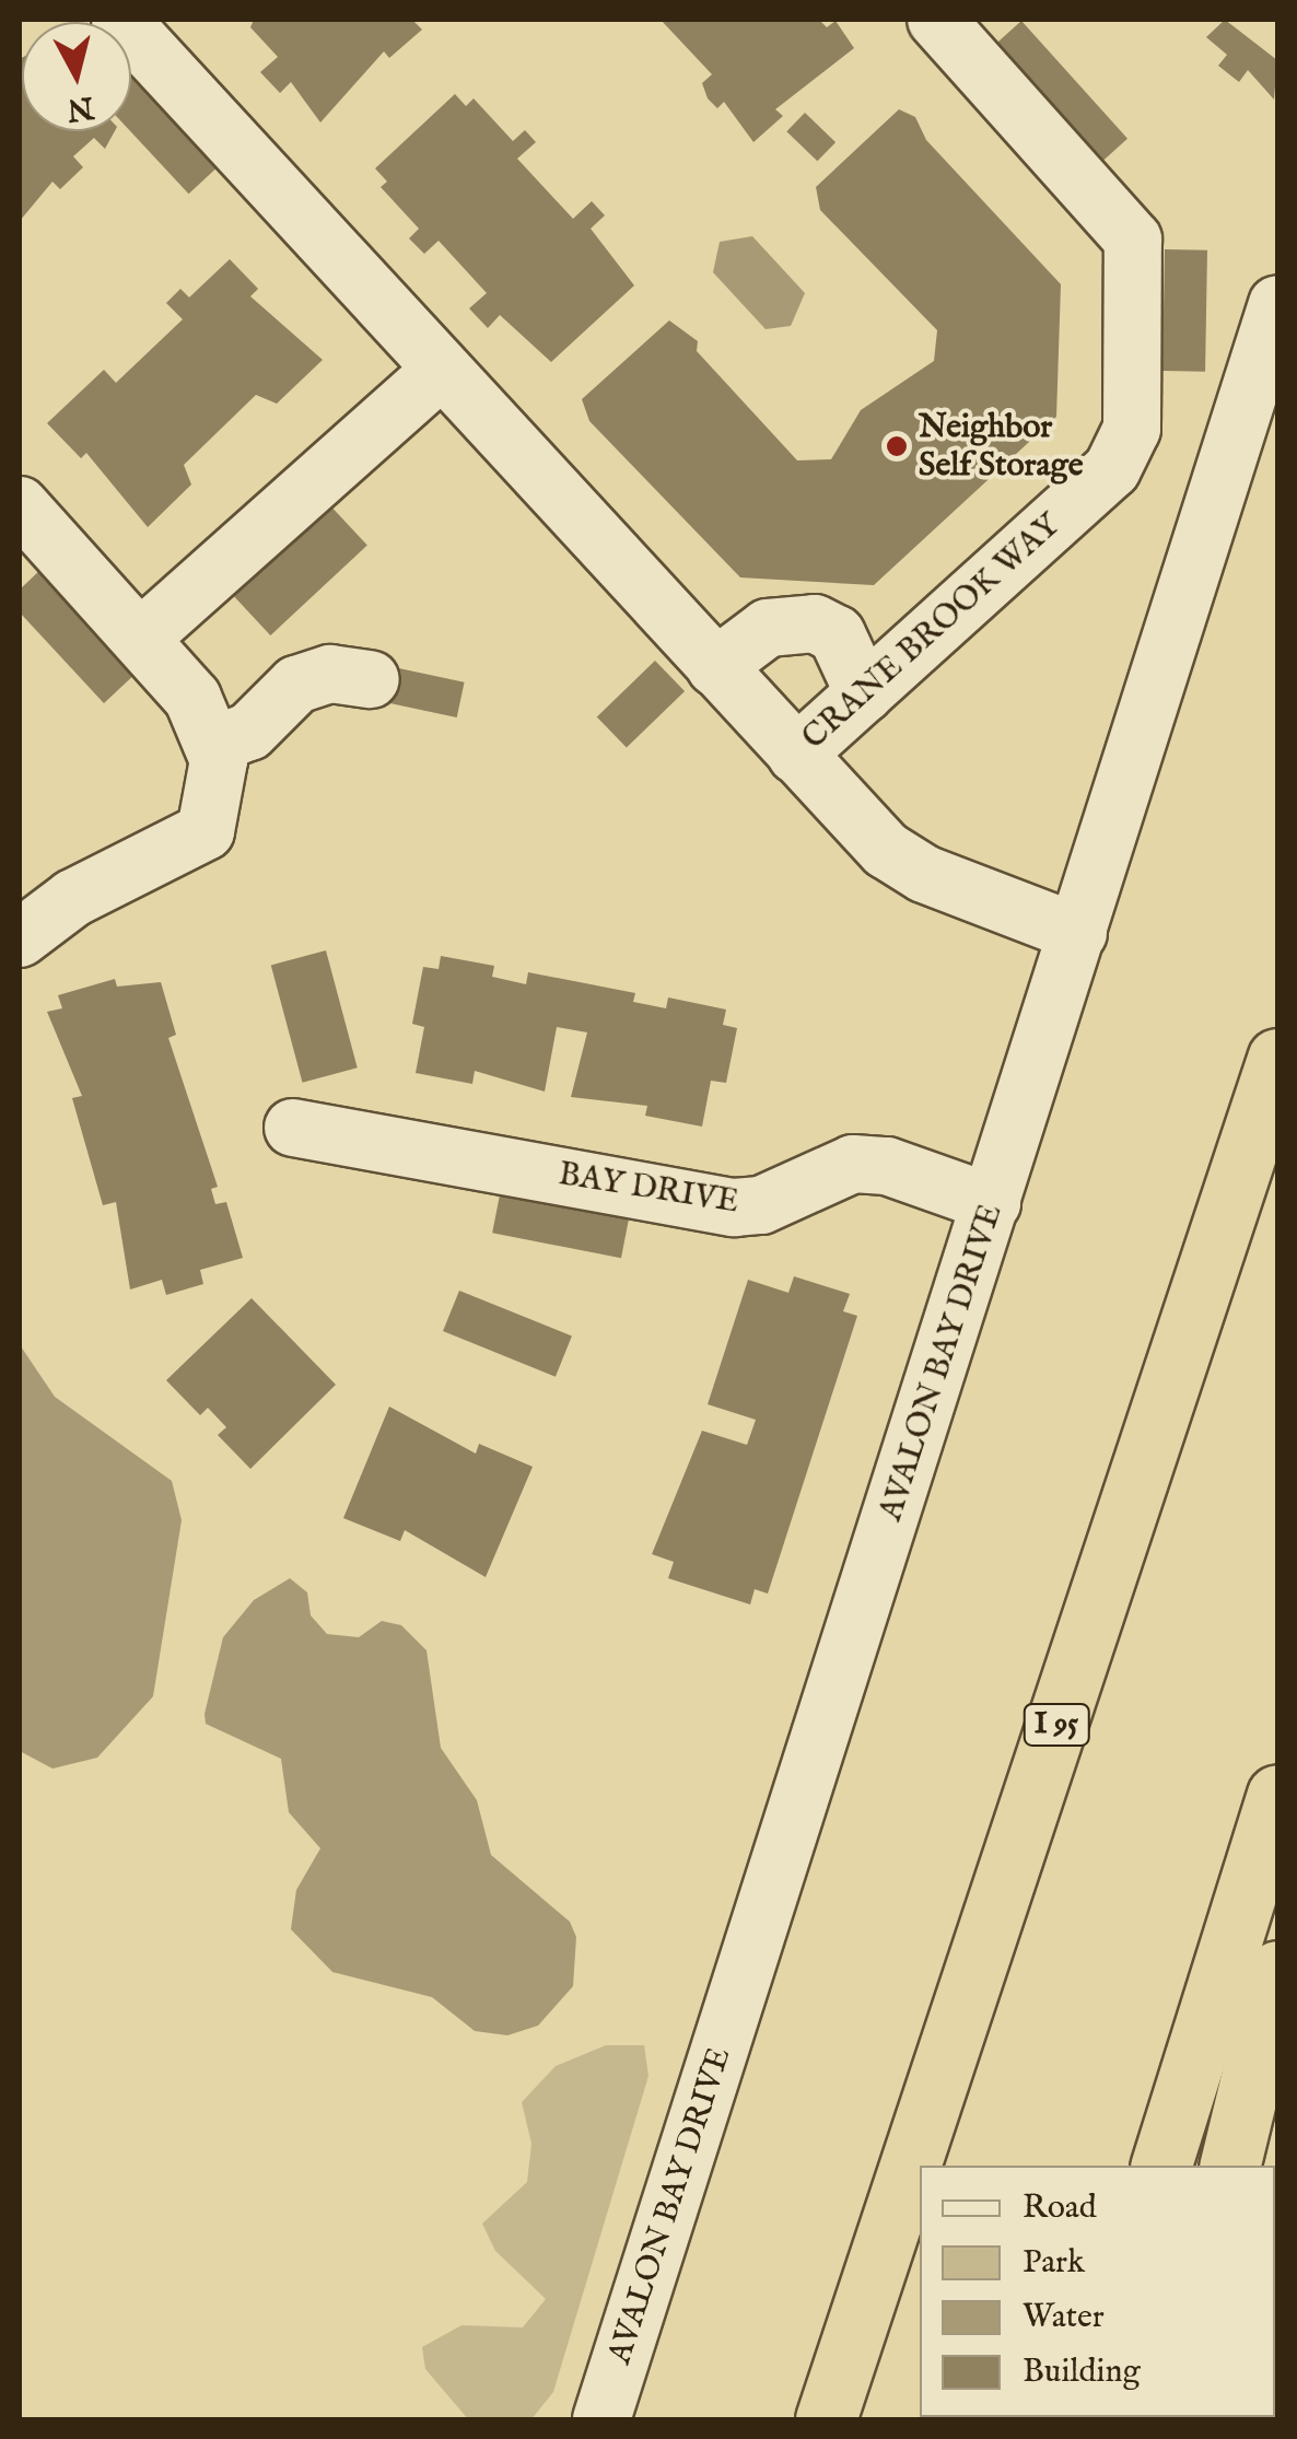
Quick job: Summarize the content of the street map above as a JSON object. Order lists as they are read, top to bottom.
{
  "streets": {
    "highway": ["I 95"],
    "street": ["CRANE BROOK WAY", "BAY DRIVE", "AVALON BAY DRIVE"]
  },
  "crossings": [
    ["CRANE BROOK WAY", "AVALON BAY DRIVE"],
    ["BAY DRIVE", "AVALON BAY DRIVE"]
  ],
  "places": ["Neighbor Self Storage"],
  "legend": [
    "Road",
    "Park",
    "Water",
    "Building"
  ],
  "north": "bottom"
}
